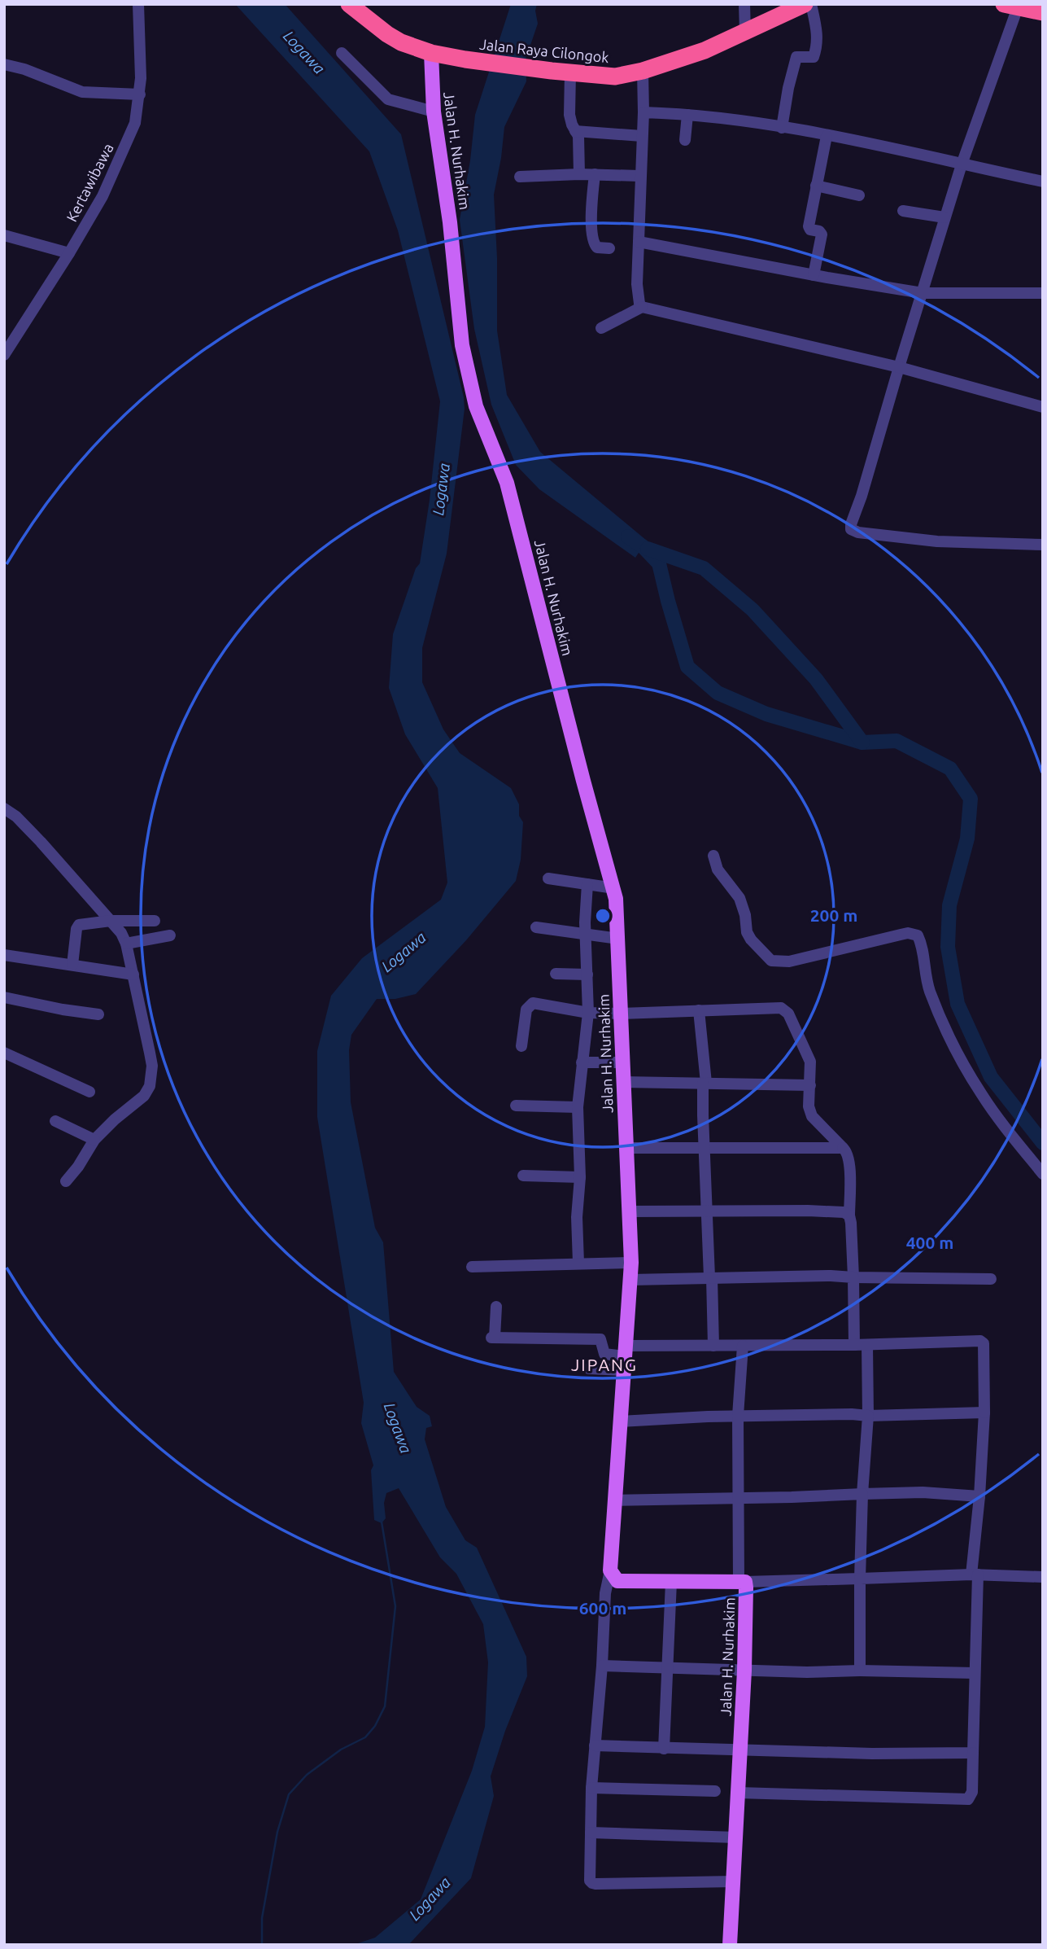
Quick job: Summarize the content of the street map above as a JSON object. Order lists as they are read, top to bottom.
{
  "streets": {
    "highway": ["Jalan Raya Cilongok"],
    "main road": ["Jalan H. Nurhakim"],
    "street": ["Kertawibawa"]
  },
  "crossings": [
    ["Jalan Raya Cilongok", "Jalan H. Nurhakim"]
  ],
  "districts": ["JIPANG"],
  "water": ["Logawa"],
  "rings": ["200 m", "400 m", "600 m"]
}
